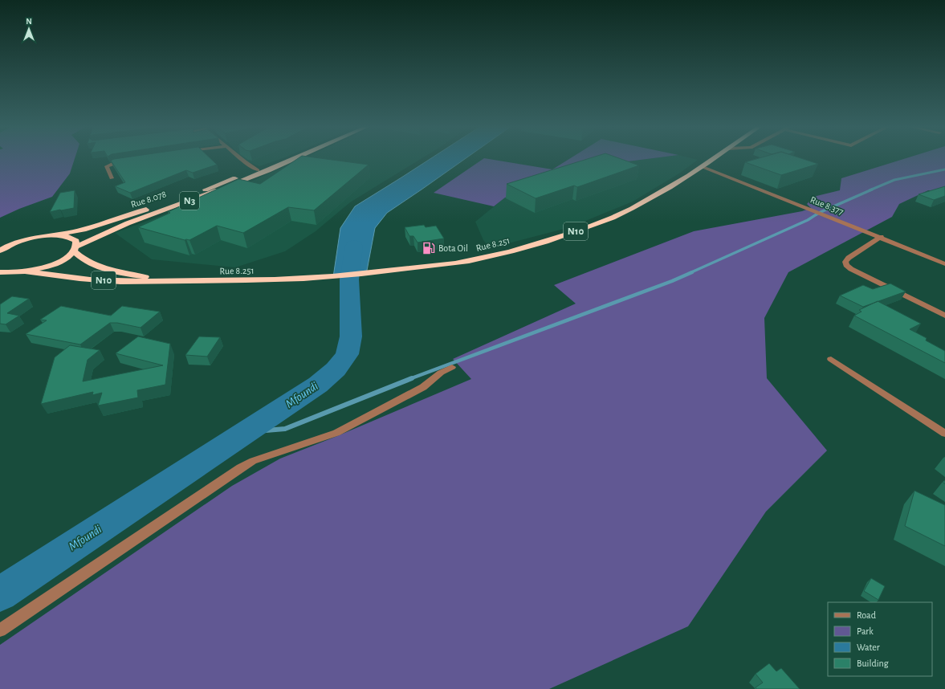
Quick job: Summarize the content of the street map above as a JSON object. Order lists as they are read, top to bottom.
{
  "streets": {
    "highway": [
      "Rue 8.078",
      "N3",
      "N10",
      "Rue 8.251"
    ],
    "street": ["Rue 8.377"]
  },
  "crossings": [
    ["Rue 8.078", "N3"],
    ["Rue 8.078", "Rue 8.251"],
    ["N3", "Rue 8.251"],
    ["Rue 8.377", "Rue 8.251"]
  ],
  "water": ["Mfoundi"],
  "places": {
    "fuel station": ["Bota Oil"]
  },
  "legend": [
    "Road",
    "Park",
    "Water",
    "Building"
  ],
  "north": "top"
}
